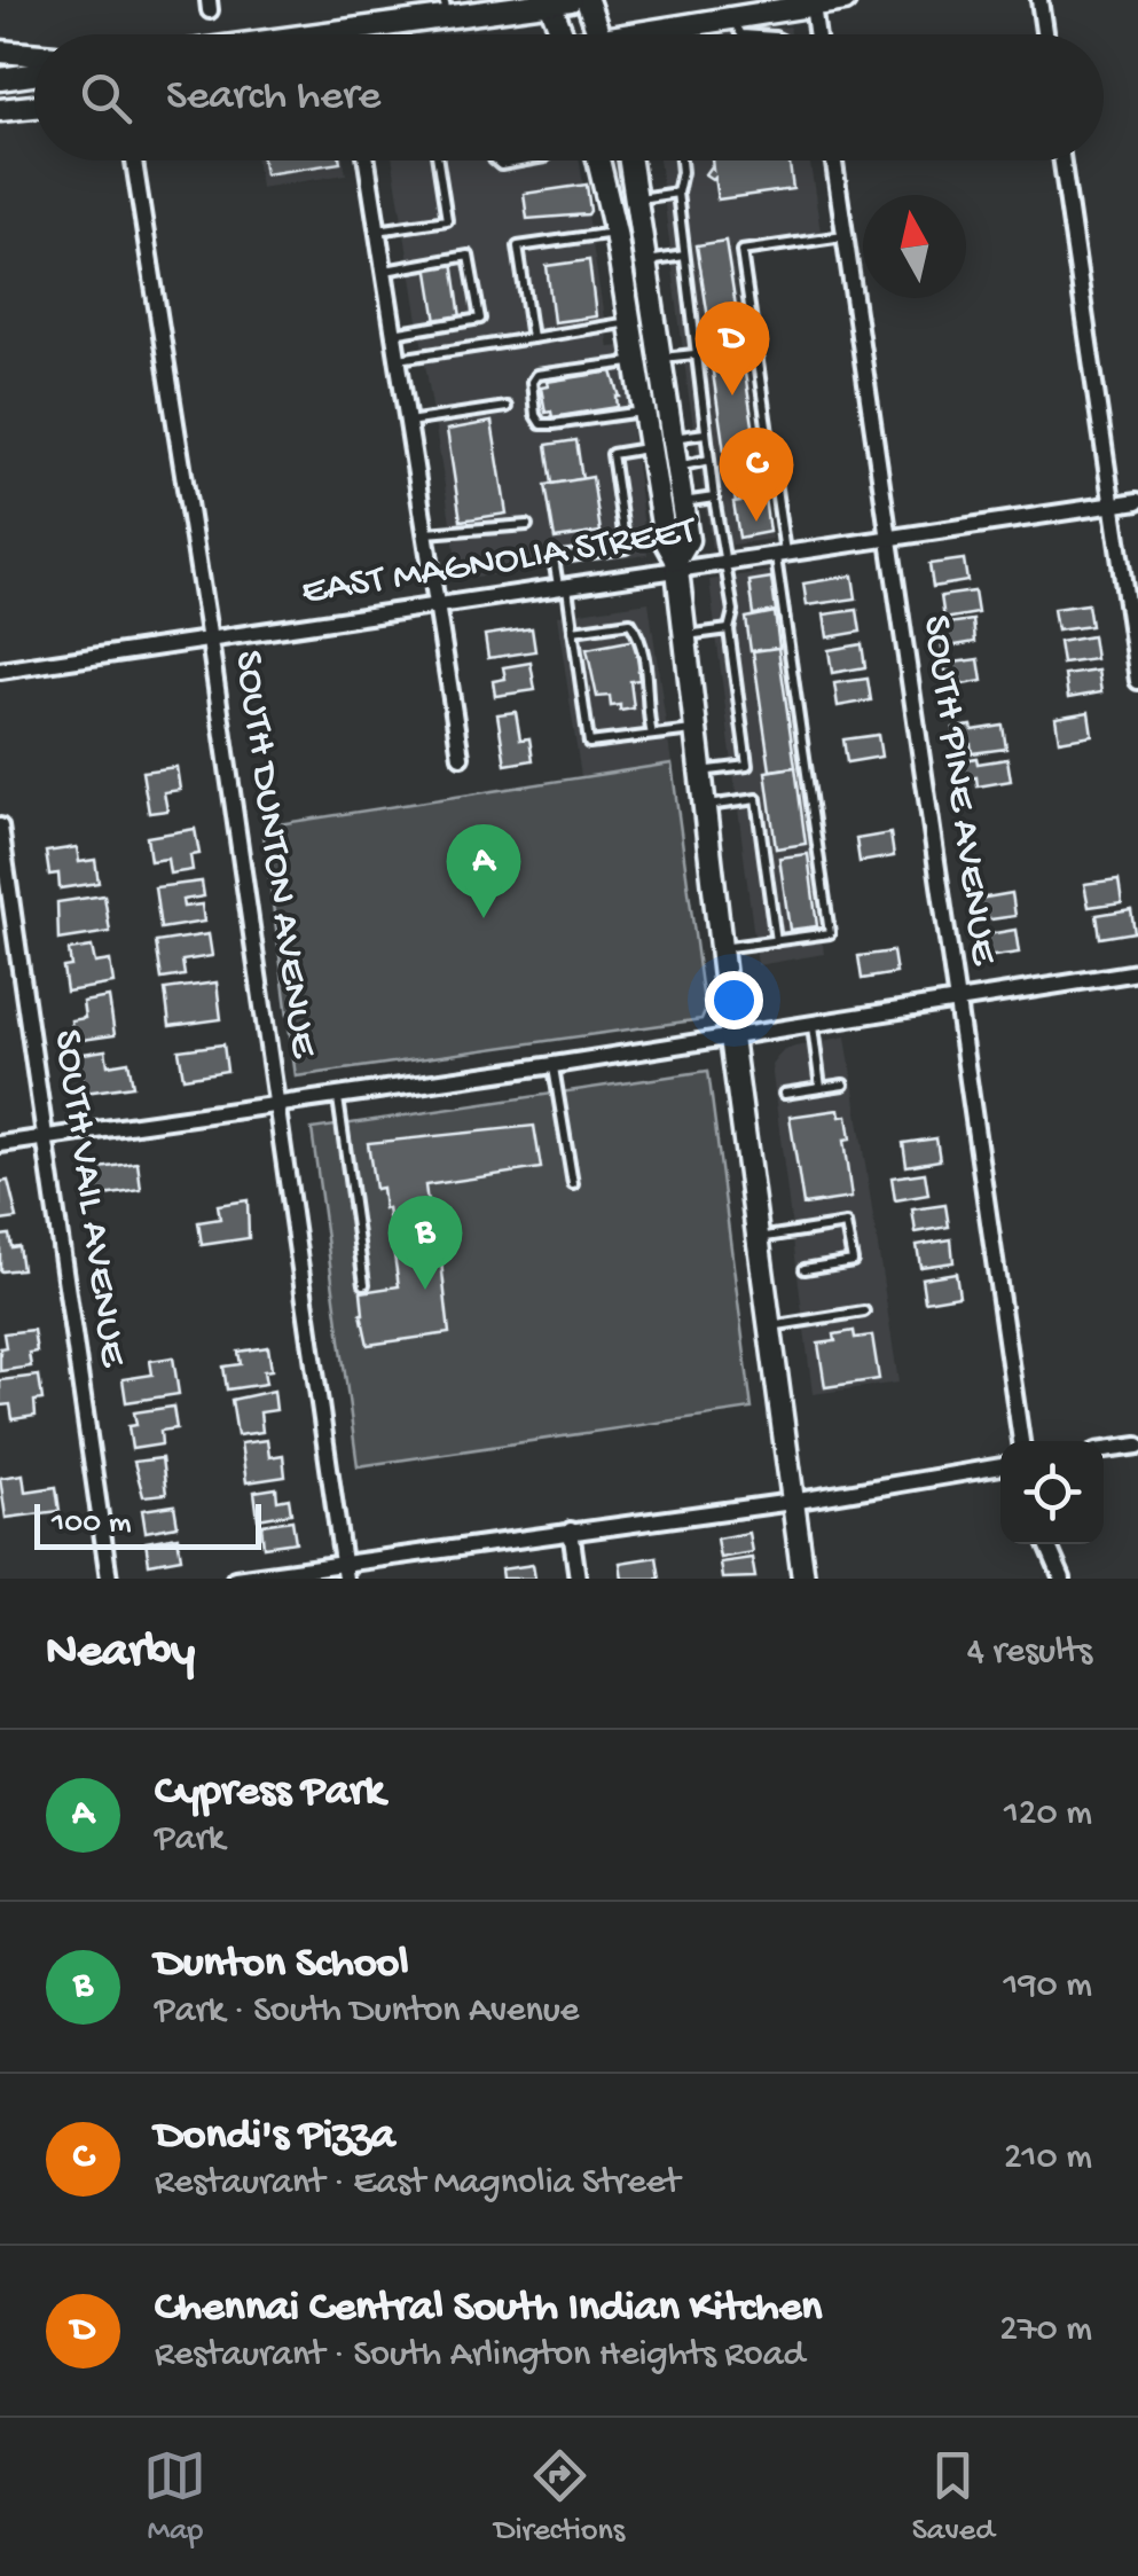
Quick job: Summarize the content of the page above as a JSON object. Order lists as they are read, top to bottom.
{
  "streets": {
    "street": [
      "EAST MAGNOLIA STREET",
      "SOUTH PINE AVENUE",
      "SOUTH DUNTON AVENUE",
      "SOUTH VAIL AVENUE"
    ]
  },
  "crossings": [
    ["EAST MAGNOLIA STREET", "SOUTH PINE AVENUE"],
    ["EAST MAGNOLIA STREET", "SOUTH DUNTON AVENUE"]
  ],
  "scale_bar": "100 m",
  "north": "top",
  "page": {
    "search": "Search here",
    "pins": [
      "D",
      "C",
      "A",
      "B"
    ],
    "scale": "100 m",
    "heading": ["Nearby", "4 results"],
    "list": [
      {
        "mark": "A",
        "name": "Cypress Park",
        "note": "Park",
        "value": "120 m"
      },
      {
        "mark": "B",
        "name": "Dunton School",
        "note": "Park · South Dunton Avenue",
        "value": "190 m"
      },
      {
        "mark": "C",
        "name": "Dondi's Pizza",
        "note": "Restaurant · East Magnolia Street",
        "value": "210 m"
      },
      {
        "mark": "D",
        "name": "Chennai Central South Indian Kitchen",
        "note": "Restaurant · South Arlington Heights Road",
        "value": "270 m"
      }
    ],
    "nav": ["Map", "Directions", "Saved"]
  }
}
